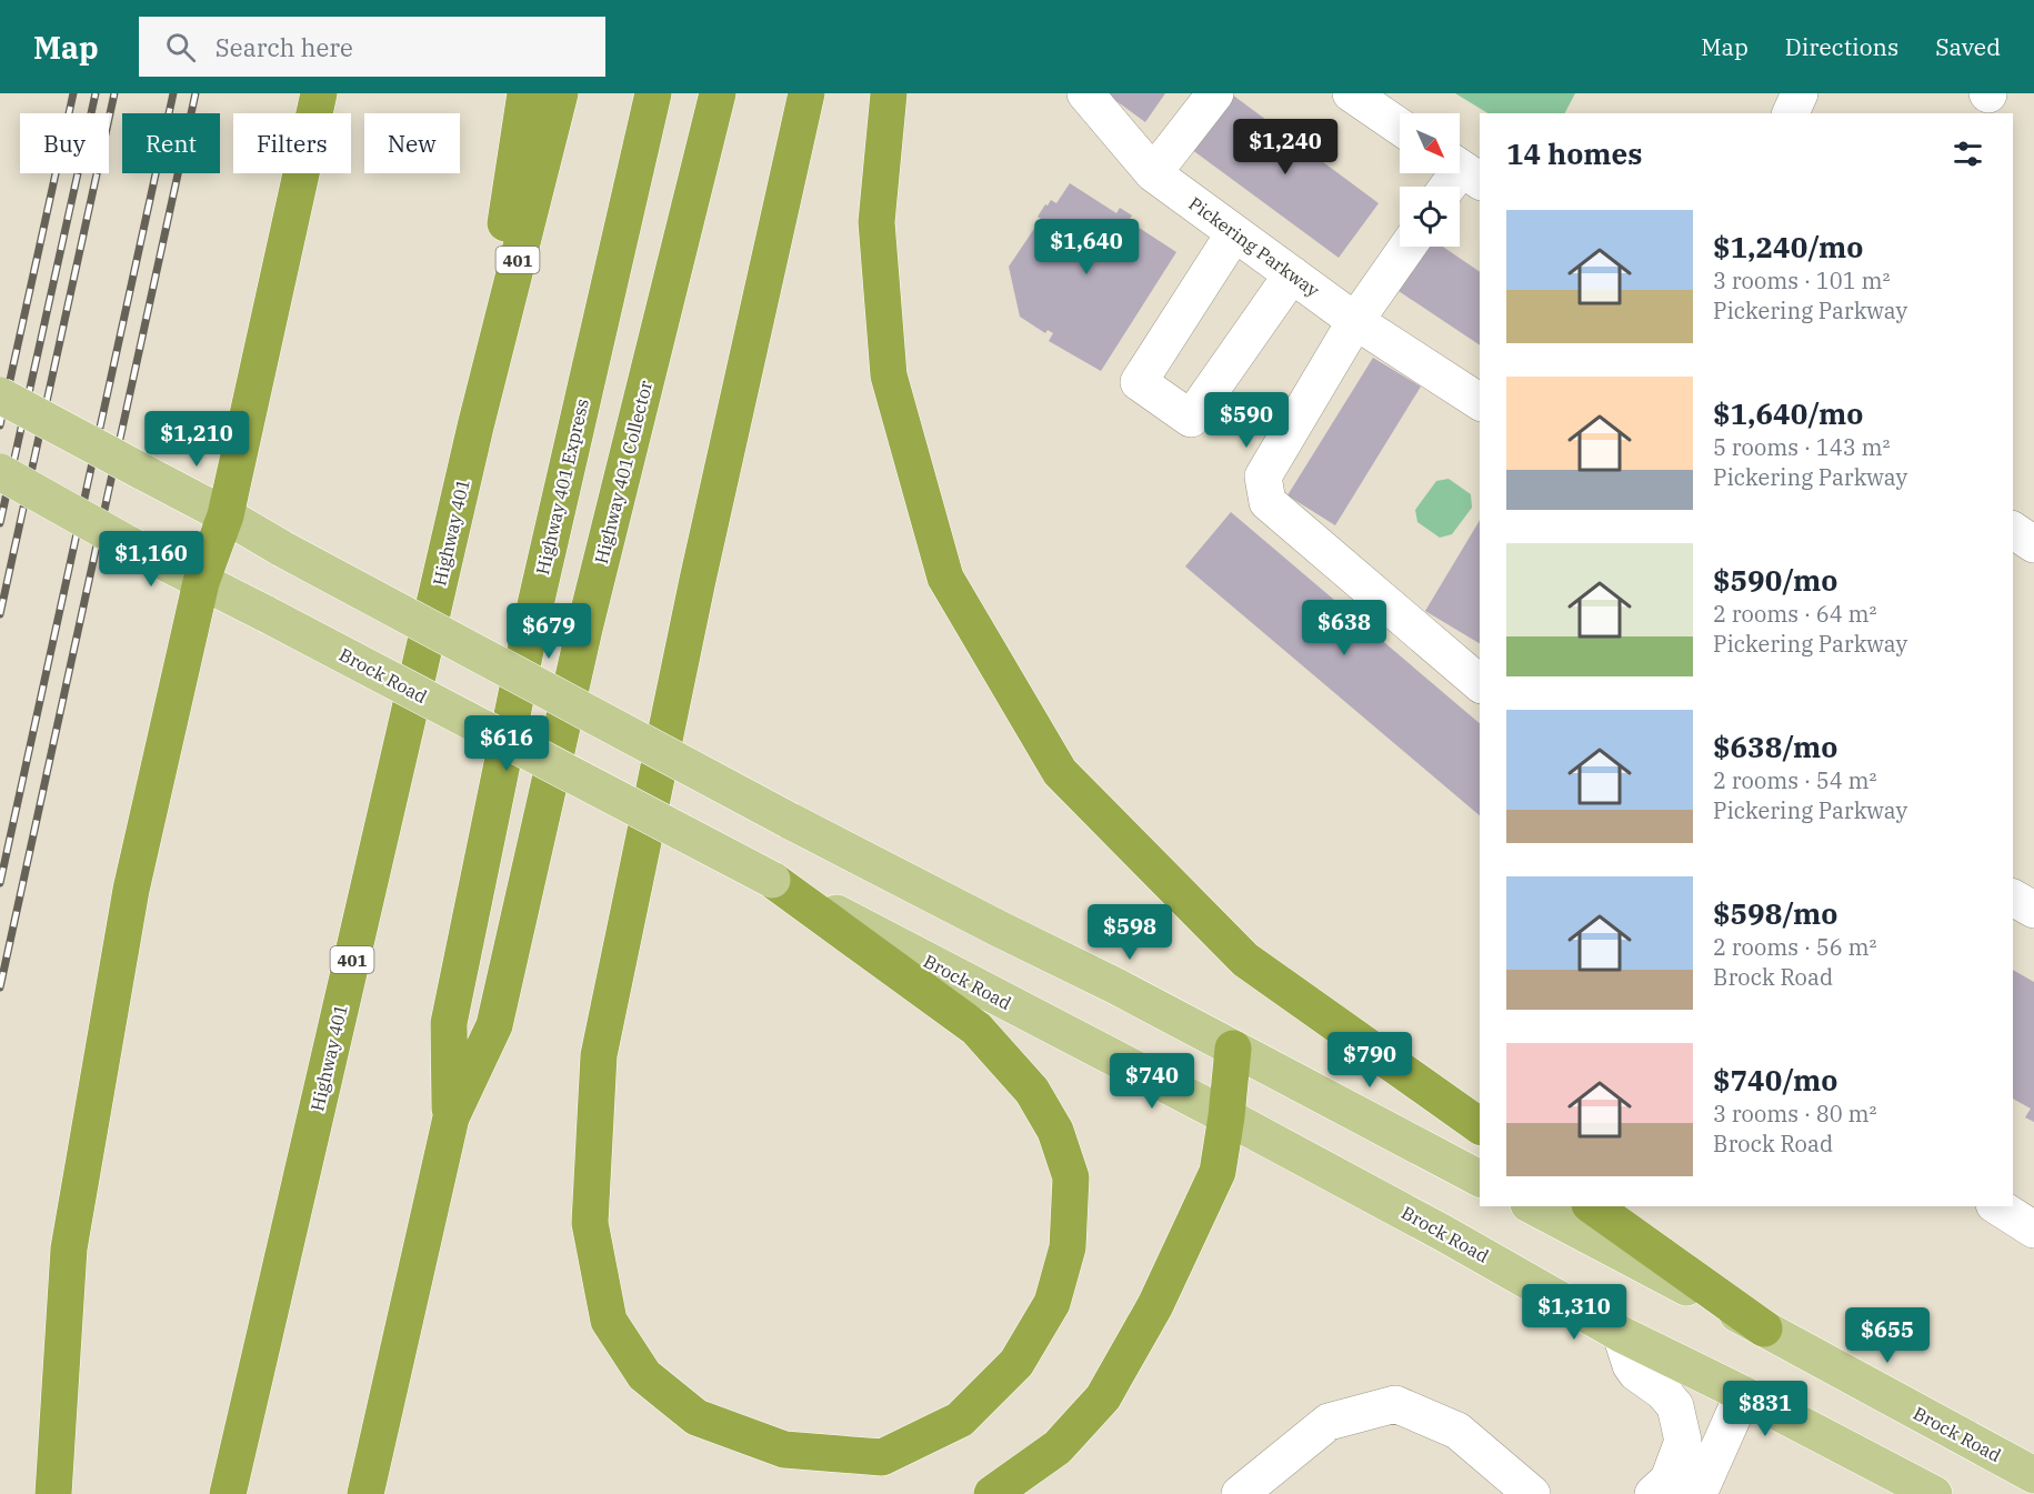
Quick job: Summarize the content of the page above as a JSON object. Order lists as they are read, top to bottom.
{
  "streets": {
    "highway": [
      "401",
      "Highway 401 Collector",
      "Highway 401 Express",
      "Highway 401"
    ],
    "main road": ["Brock Road"],
    "street": ["Pickering Parkway"]
  },
  "crossings": [
    ["401", "Highway 401"],
    ["Highway 401 Collector", "Highway 401 Express"]
  ],
  "north": "bottom right",
  "page": {
    "header": "Map",
    "search": "Search here",
    "nav": ["Map", "Directions", "Saved"],
    "chip": [
      "Buy",
      "Rent",
      "Filters",
      "New"
    ],
    "heading": "14 homes",
    "price": [
      "$1,240",
      "$1,640",
      "$590",
      "$1,210",
      "$1,160",
      "$638",
      "$679",
      "$616",
      "$598",
      "$790",
      "$740",
      "$1,310",
      "$655",
      "$831"
    ],
    "list": [
      {
        "name": "$1,240/mo",
        "note": "3 rooms · 101 m² · Pickering Parkway"
      },
      {
        "name": "$1,640/mo",
        "note": "5 rooms · 143 m² · Pickering Parkway"
      },
      {
        "name": "$590/mo",
        "note": "2 rooms · 64 m² · Pickering Parkway"
      },
      {
        "name": "$638/mo",
        "note": "2 rooms · 54 m² · Pickering Parkway"
      },
      {
        "name": "$598/mo",
        "note": "2 rooms · 56 m² · Brock Road"
      },
      {
        "name": "$740/mo",
        "note": "3 rooms · 80 m² · Brock Road"
      }
    ]
  }
}
